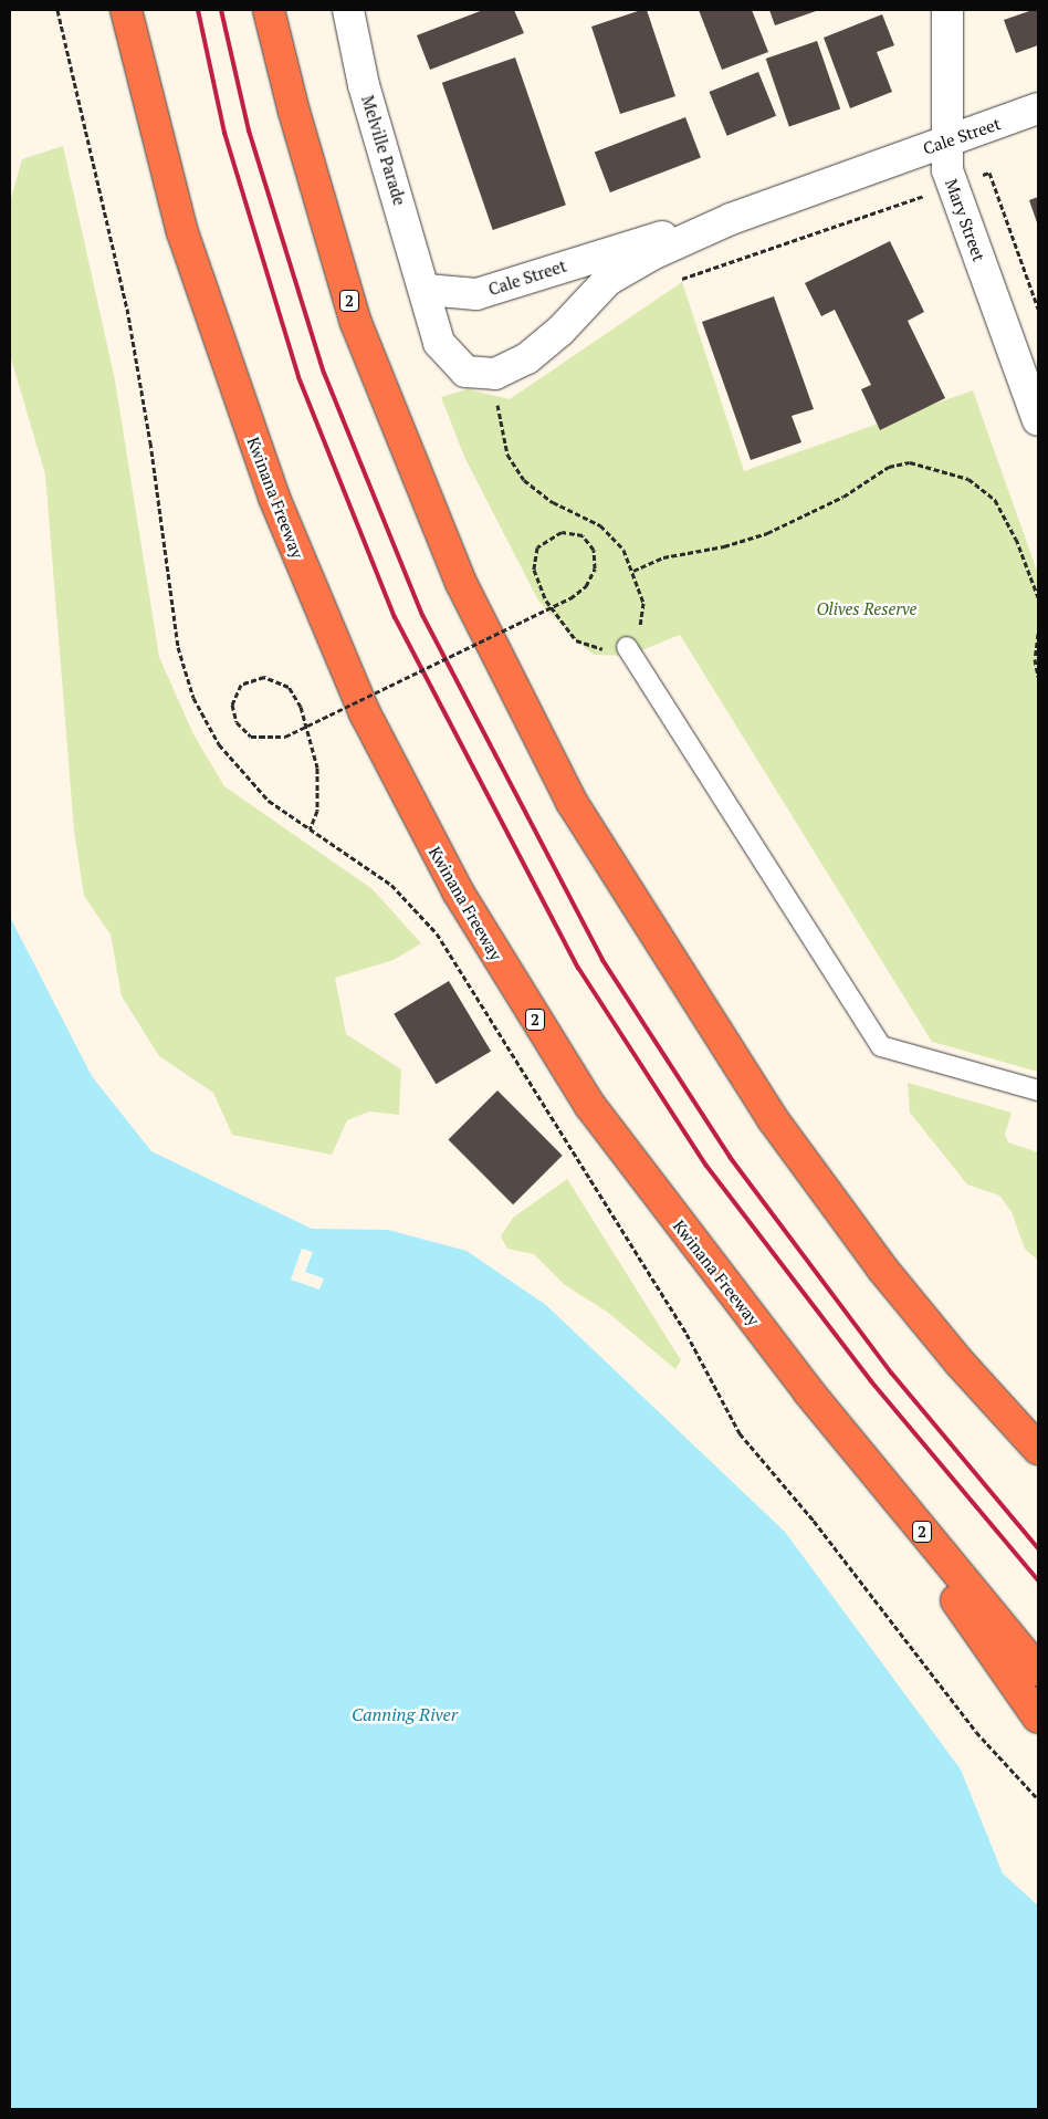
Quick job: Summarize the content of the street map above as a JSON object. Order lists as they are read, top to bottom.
{
  "streets": {
    "highway": ["2", "Kwinana Freeway"],
    "street": ["Cale Street", "Melville Parade", "Mary Street"]
  },
  "crossings": [
    ["Cale Street", "Melville Parade"],
    ["Cale Street", "Mary Street"]
  ],
  "water": ["Canning River"],
  "parks": ["Olives Reserve"]
}
